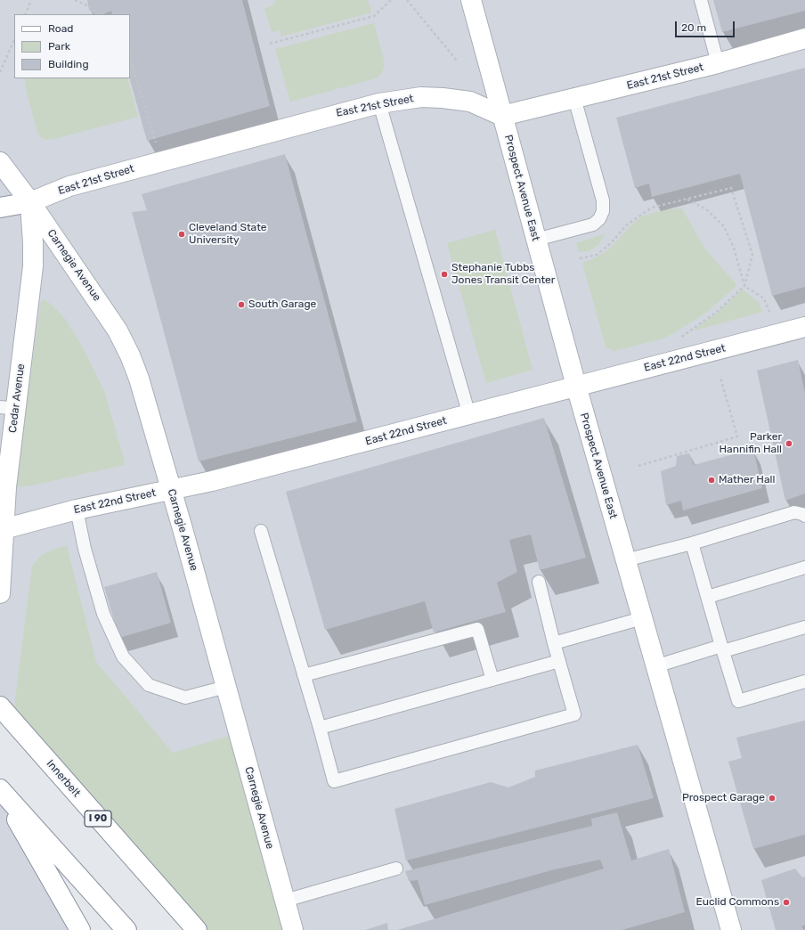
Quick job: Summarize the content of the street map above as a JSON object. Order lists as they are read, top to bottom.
{
  "streets": {
    "main road": [
      "East 21st Street",
      "Prospect Avenue East",
      "Carnegie Avenue",
      "East 22nd Street",
      "Cedar Avenue",
      "Innerbelt",
      "I 90"
    ]
  },
  "crossings": [
    ["East 21st Street", "Prospect Avenue East"],
    ["East 21st Street", "Carnegie Avenue"],
    ["East 21st Street", "Cedar Avenue"],
    ["Prospect Avenue East", "East 22nd Street"],
    ["Carnegie Avenue", "East 22nd Street"],
    ["Carnegie Avenue", "Cedar Avenue"],
    ["East 22nd Street", "Cedar Avenue"]
  ],
  "places": [
    "Cleveland State University",
    "Stephanie Tubbs Jones Transit Center",
    "South Garage",
    "Parker Hannifin Hall",
    "Mather Hall",
    "Prospect Garage",
    "Euclid Commons"
  ],
  "legend": ["Road", "Park", "Building"],
  "scale_bar": "20 m"
}
